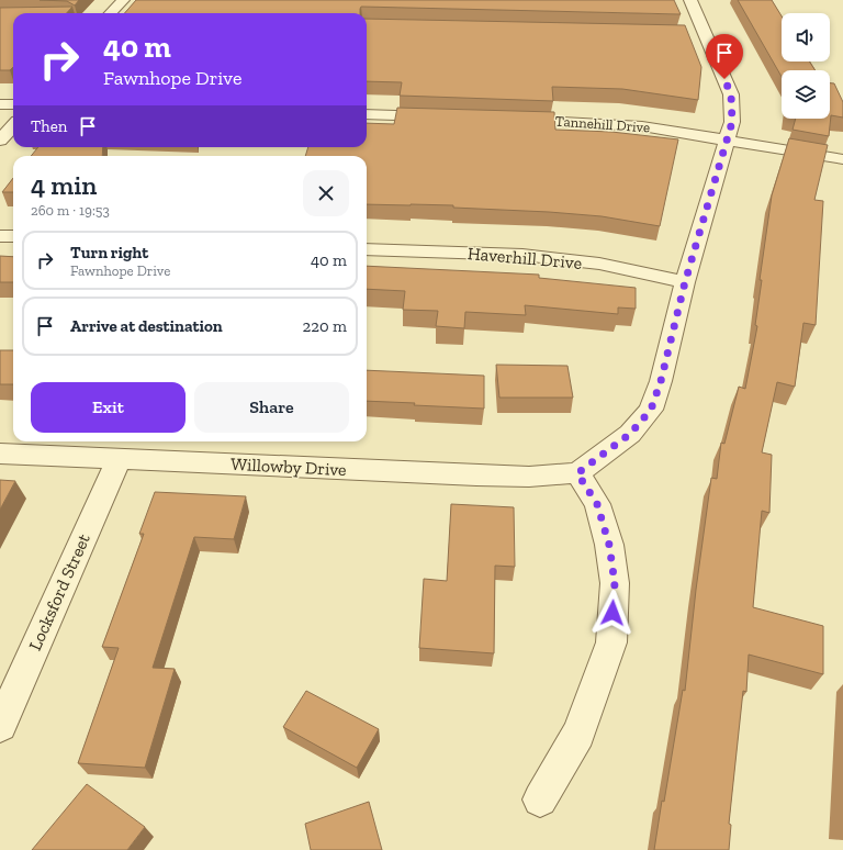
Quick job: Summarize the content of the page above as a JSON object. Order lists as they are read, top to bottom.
{
  "streets": {
    "street": [
      "Tannehill Drive",
      "Haverhill Drive",
      "Willowby Drive",
      "Locksford Street"
    ]
  },
  "crossings": [
    ["Willowby Drive", "Locksford Street"]
  ],
  "page": {
    "turn": ["40 m", "Fawnhope Drive"],
    "then": "Then",
    "heading": ["4 min", "260 m · 19:53"],
    "list": [
      {
        "name": "Turn right",
        "note": "Fawnhope Drive",
        "value": "40 m"
      },
      {
        "name": "Arrive at destination",
        "value": "220 m"
      }
    ],
    "buttons": ["Exit", "Share"]
  }
}
